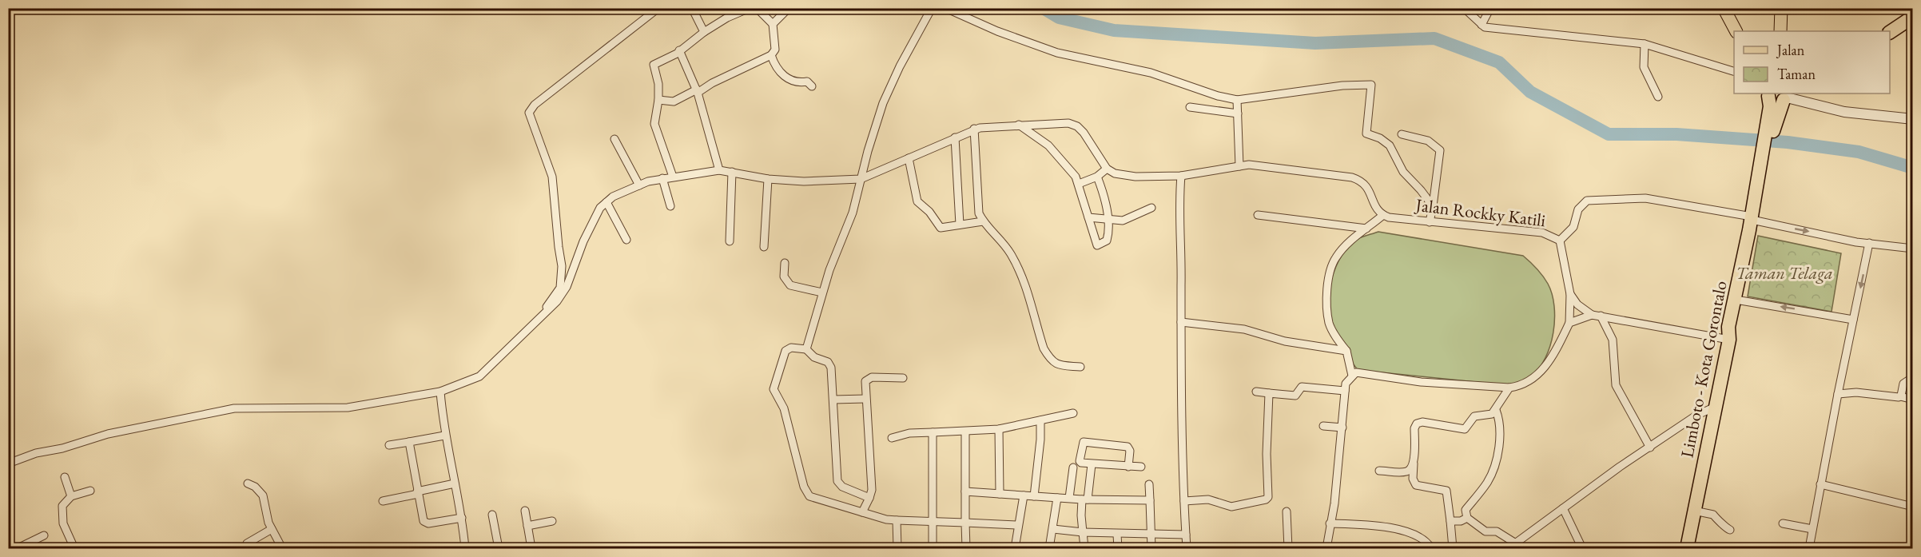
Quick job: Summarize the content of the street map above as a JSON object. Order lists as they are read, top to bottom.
{
  "streets": {
    "highway": ["Limboto - Kota Gorontalo"],
    "street": ["Jalan Rockky Katili"]
  },
  "crossings": [
    ["Jalan Rockky Katili", "Limboto - Kota Gorontalo"]
  ],
  "parks": ["Taman Telaga"],
  "legend": ["Jalan", "Taman"]
}
